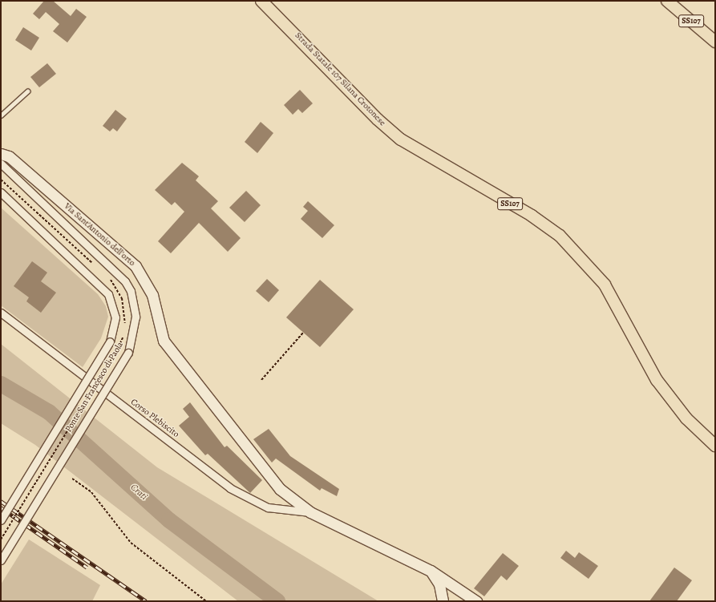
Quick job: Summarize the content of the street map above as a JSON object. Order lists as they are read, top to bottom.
{
  "streets": {
    "main road": ["SS107", "Strada Statale 107 Silana Crotonese"],
    "street": ["Via Sant'Antonio dell'orto", "Ponte San Francesco di Paola", "Corso Plebiscito"]
  },
  "crossings": [
    ["Via Sant'Antonio dell'orto", "Corso Plebiscito"]
  ],
  "water": ["Crati"]
}
